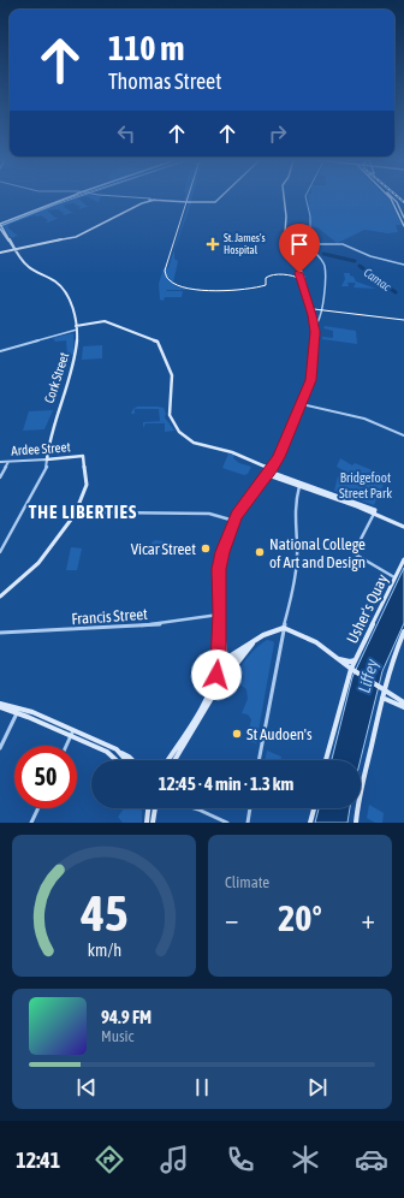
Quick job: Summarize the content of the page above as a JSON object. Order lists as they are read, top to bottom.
{
  "streets": {
    "main road": ["Cork Street", "Ardee Street", "Usher's Quay"],
    "street": ["Francis Street"]
  },
  "crossings": [
    ["Cork Street", "Ardee Street"]
  ],
  "districts": ["THE LIBERTIES"],
  "water": ["Camac", "Liffey"],
  "parks": ["Bridgefoot Street Park"],
  "places": {
    "health": ["St. James's Hospital"],
    "other": ["Vicar Street", "National College of Art and Design", "St Audoen's"]
  },
  "page": {
    "turn": ["110 m", "Thomas Street"],
    "limit": "50",
    "trip": "12:45 · 4 min · 1.3 km",
    "tile": "Climate",
    "heat": ["−", "20°", "+"],
    "song": ["94.9 FM", "Music"],
    "tabs": "12:41",
    "gauge": ["45", "km/h"]
  }
}
